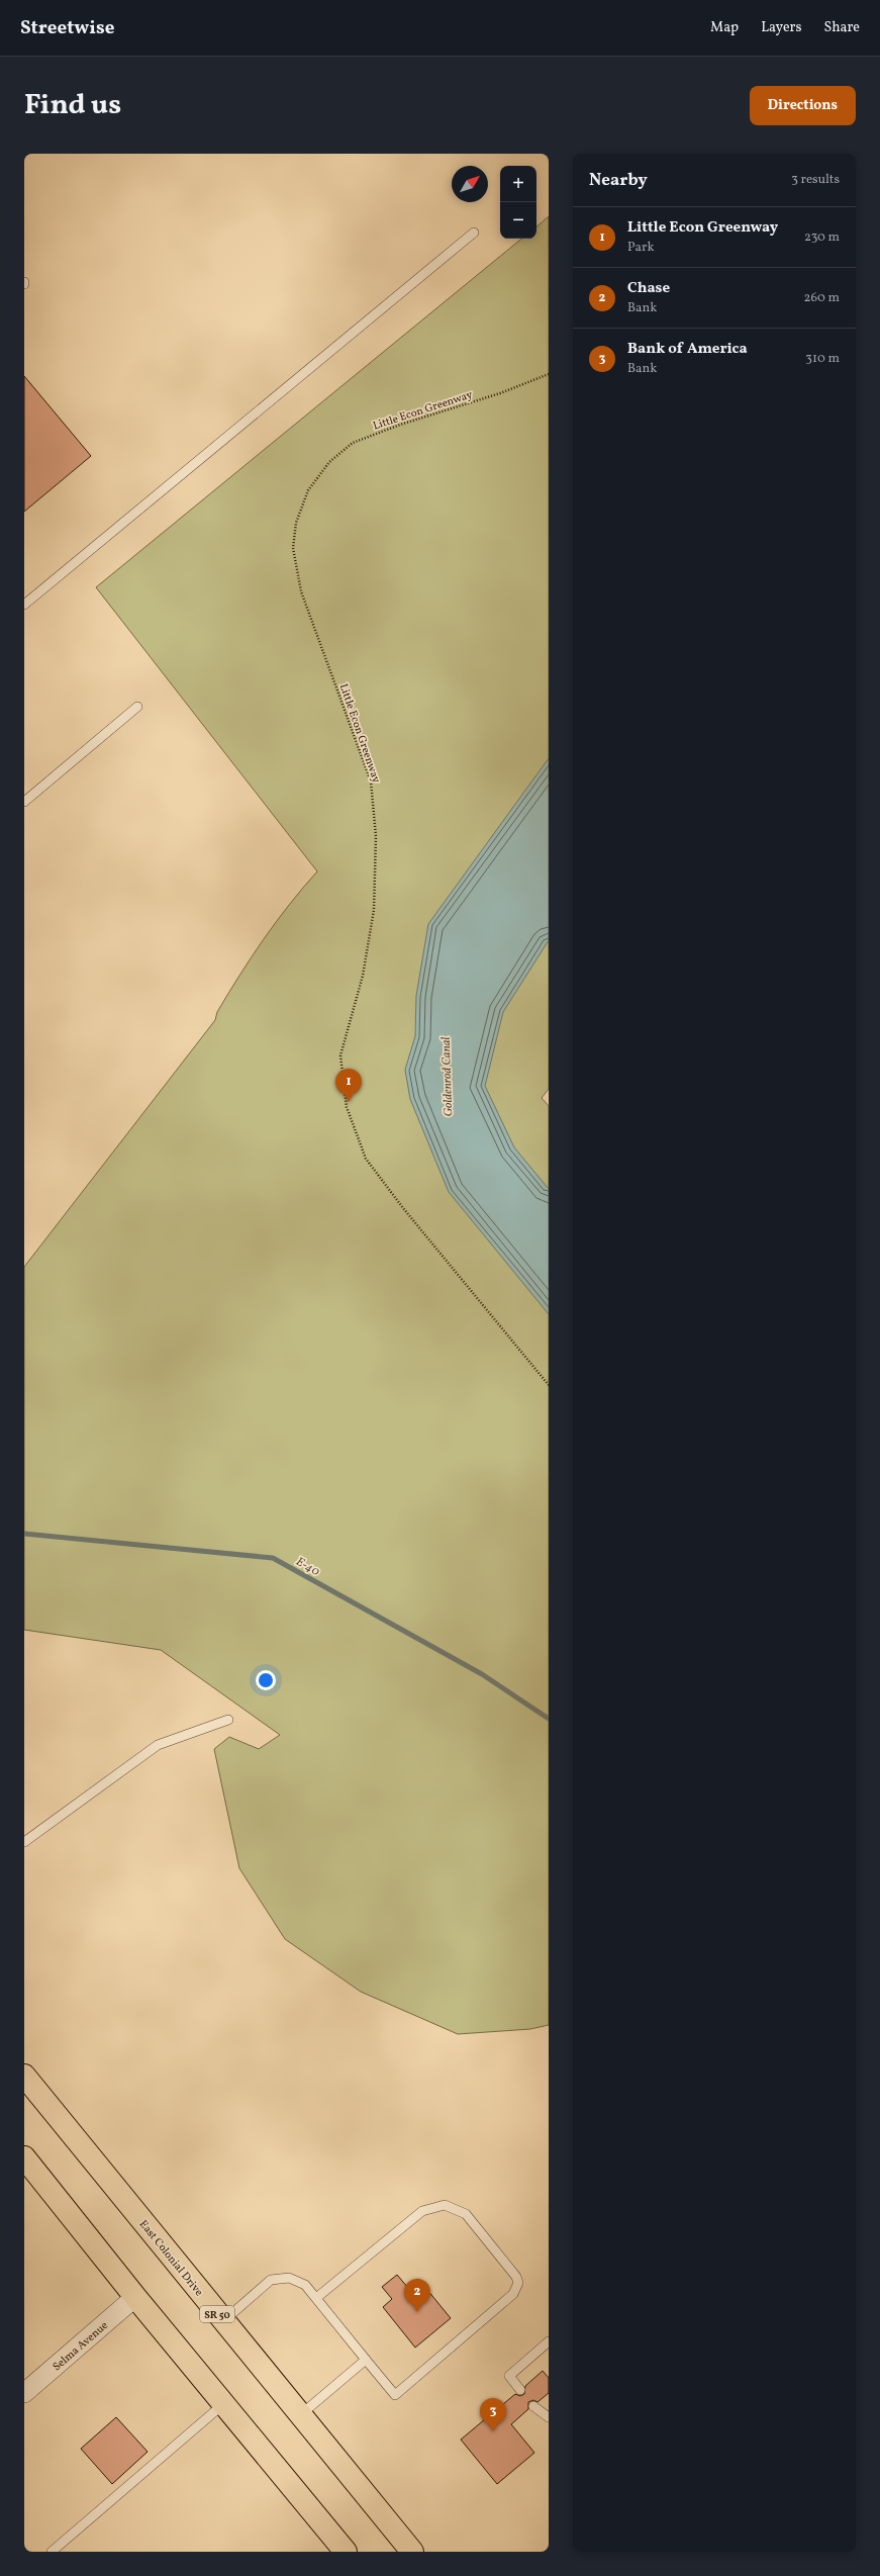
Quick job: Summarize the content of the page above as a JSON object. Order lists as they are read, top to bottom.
{
  "streets": {
    "highway": ["East Colonial Drive", "SR 50"],
    "street": ["Selma Avenue"],
    "path": ["Little Econ Greenway"]
  },
  "water": ["Goldenrod Canal", "E-40"],
  "north": "top right",
  "page": {
    "header": "Streetwise",
    "nav": ["Map", "Layers", "Share"],
    "title": "Find us",
    "buttons": "Directions",
    "heading": ["Nearby", "3 results"],
    "map_buttons": ["+", "−"],
    "list": [
      {
        "mark": "1",
        "name": "Little Econ Greenway",
        "note": "Park",
        "value": "230 m"
      },
      {
        "mark": "2",
        "name": "Chase",
        "note": "Bank",
        "value": "260 m"
      },
      {
        "mark": "3",
        "name": "Bank of America",
        "note": "Bank",
        "value": "310 m"
      }
    ],
    "pins": ["1", "2", "3"]
  }
}
